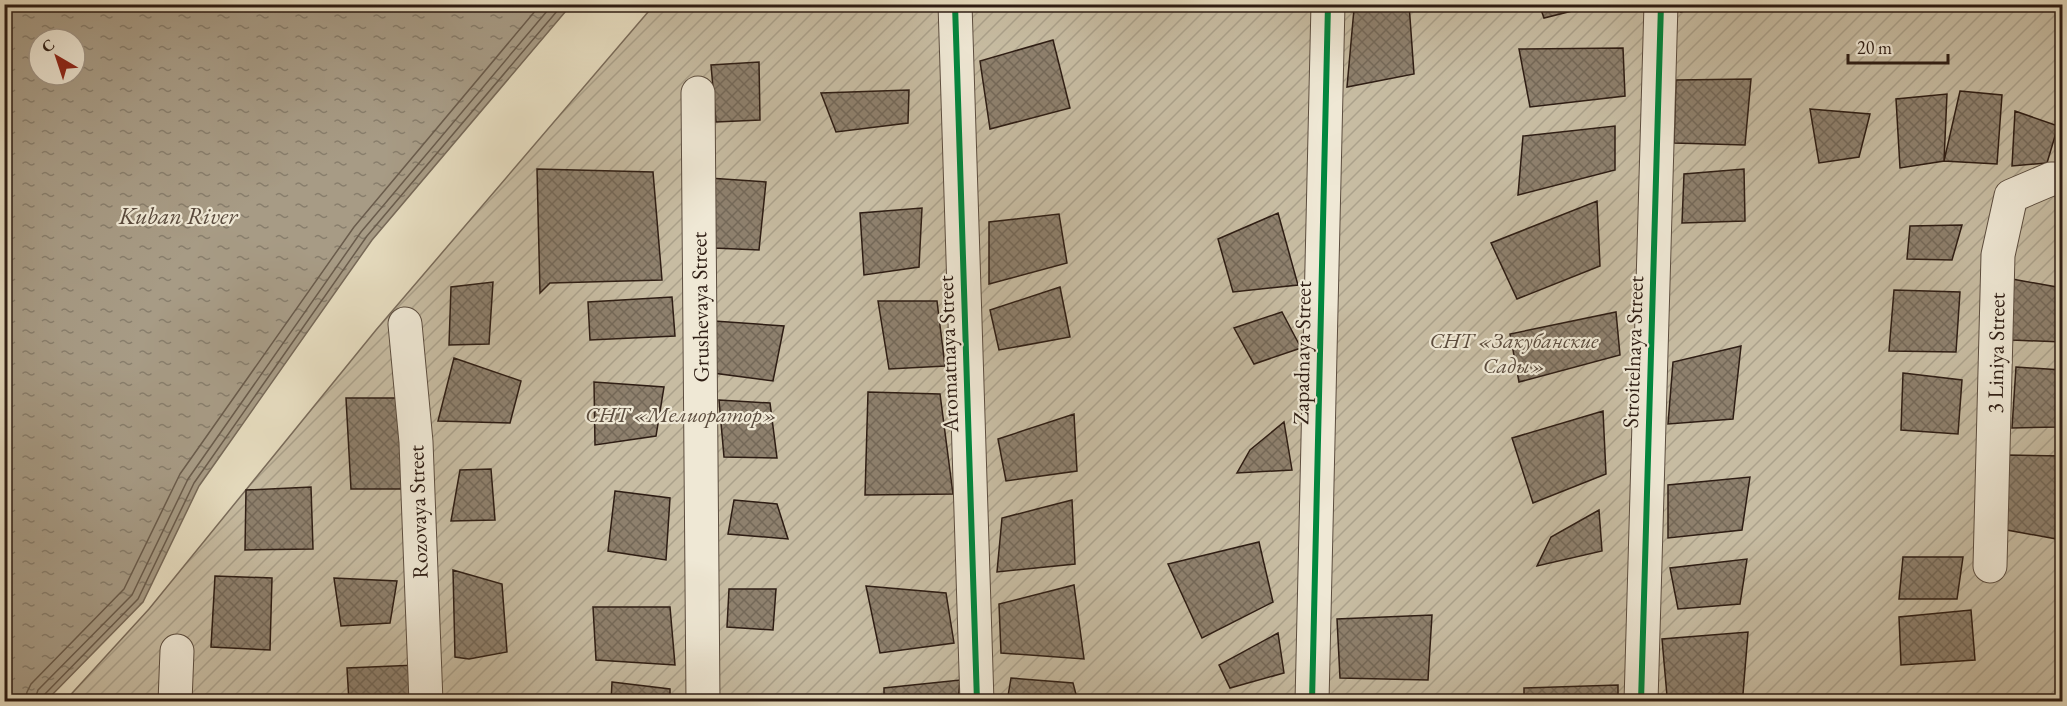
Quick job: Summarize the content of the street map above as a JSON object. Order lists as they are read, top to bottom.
{
  "streets": {
    "street": [
      "Grushevaya Street",
      "Stroitelnaya Street",
      "Zapadnaya Street",
      "3 Liniya Street",
      "Aromatnaya Street",
      "Rozovaya Street"
    ]
  },
  "water": ["Kuban River"],
  "parks": ["СНТ «Закубанские Сады»", "СНТ «Мелиоратор»"],
  "scale_bar": "20 m",
  "north": "top left"
}
